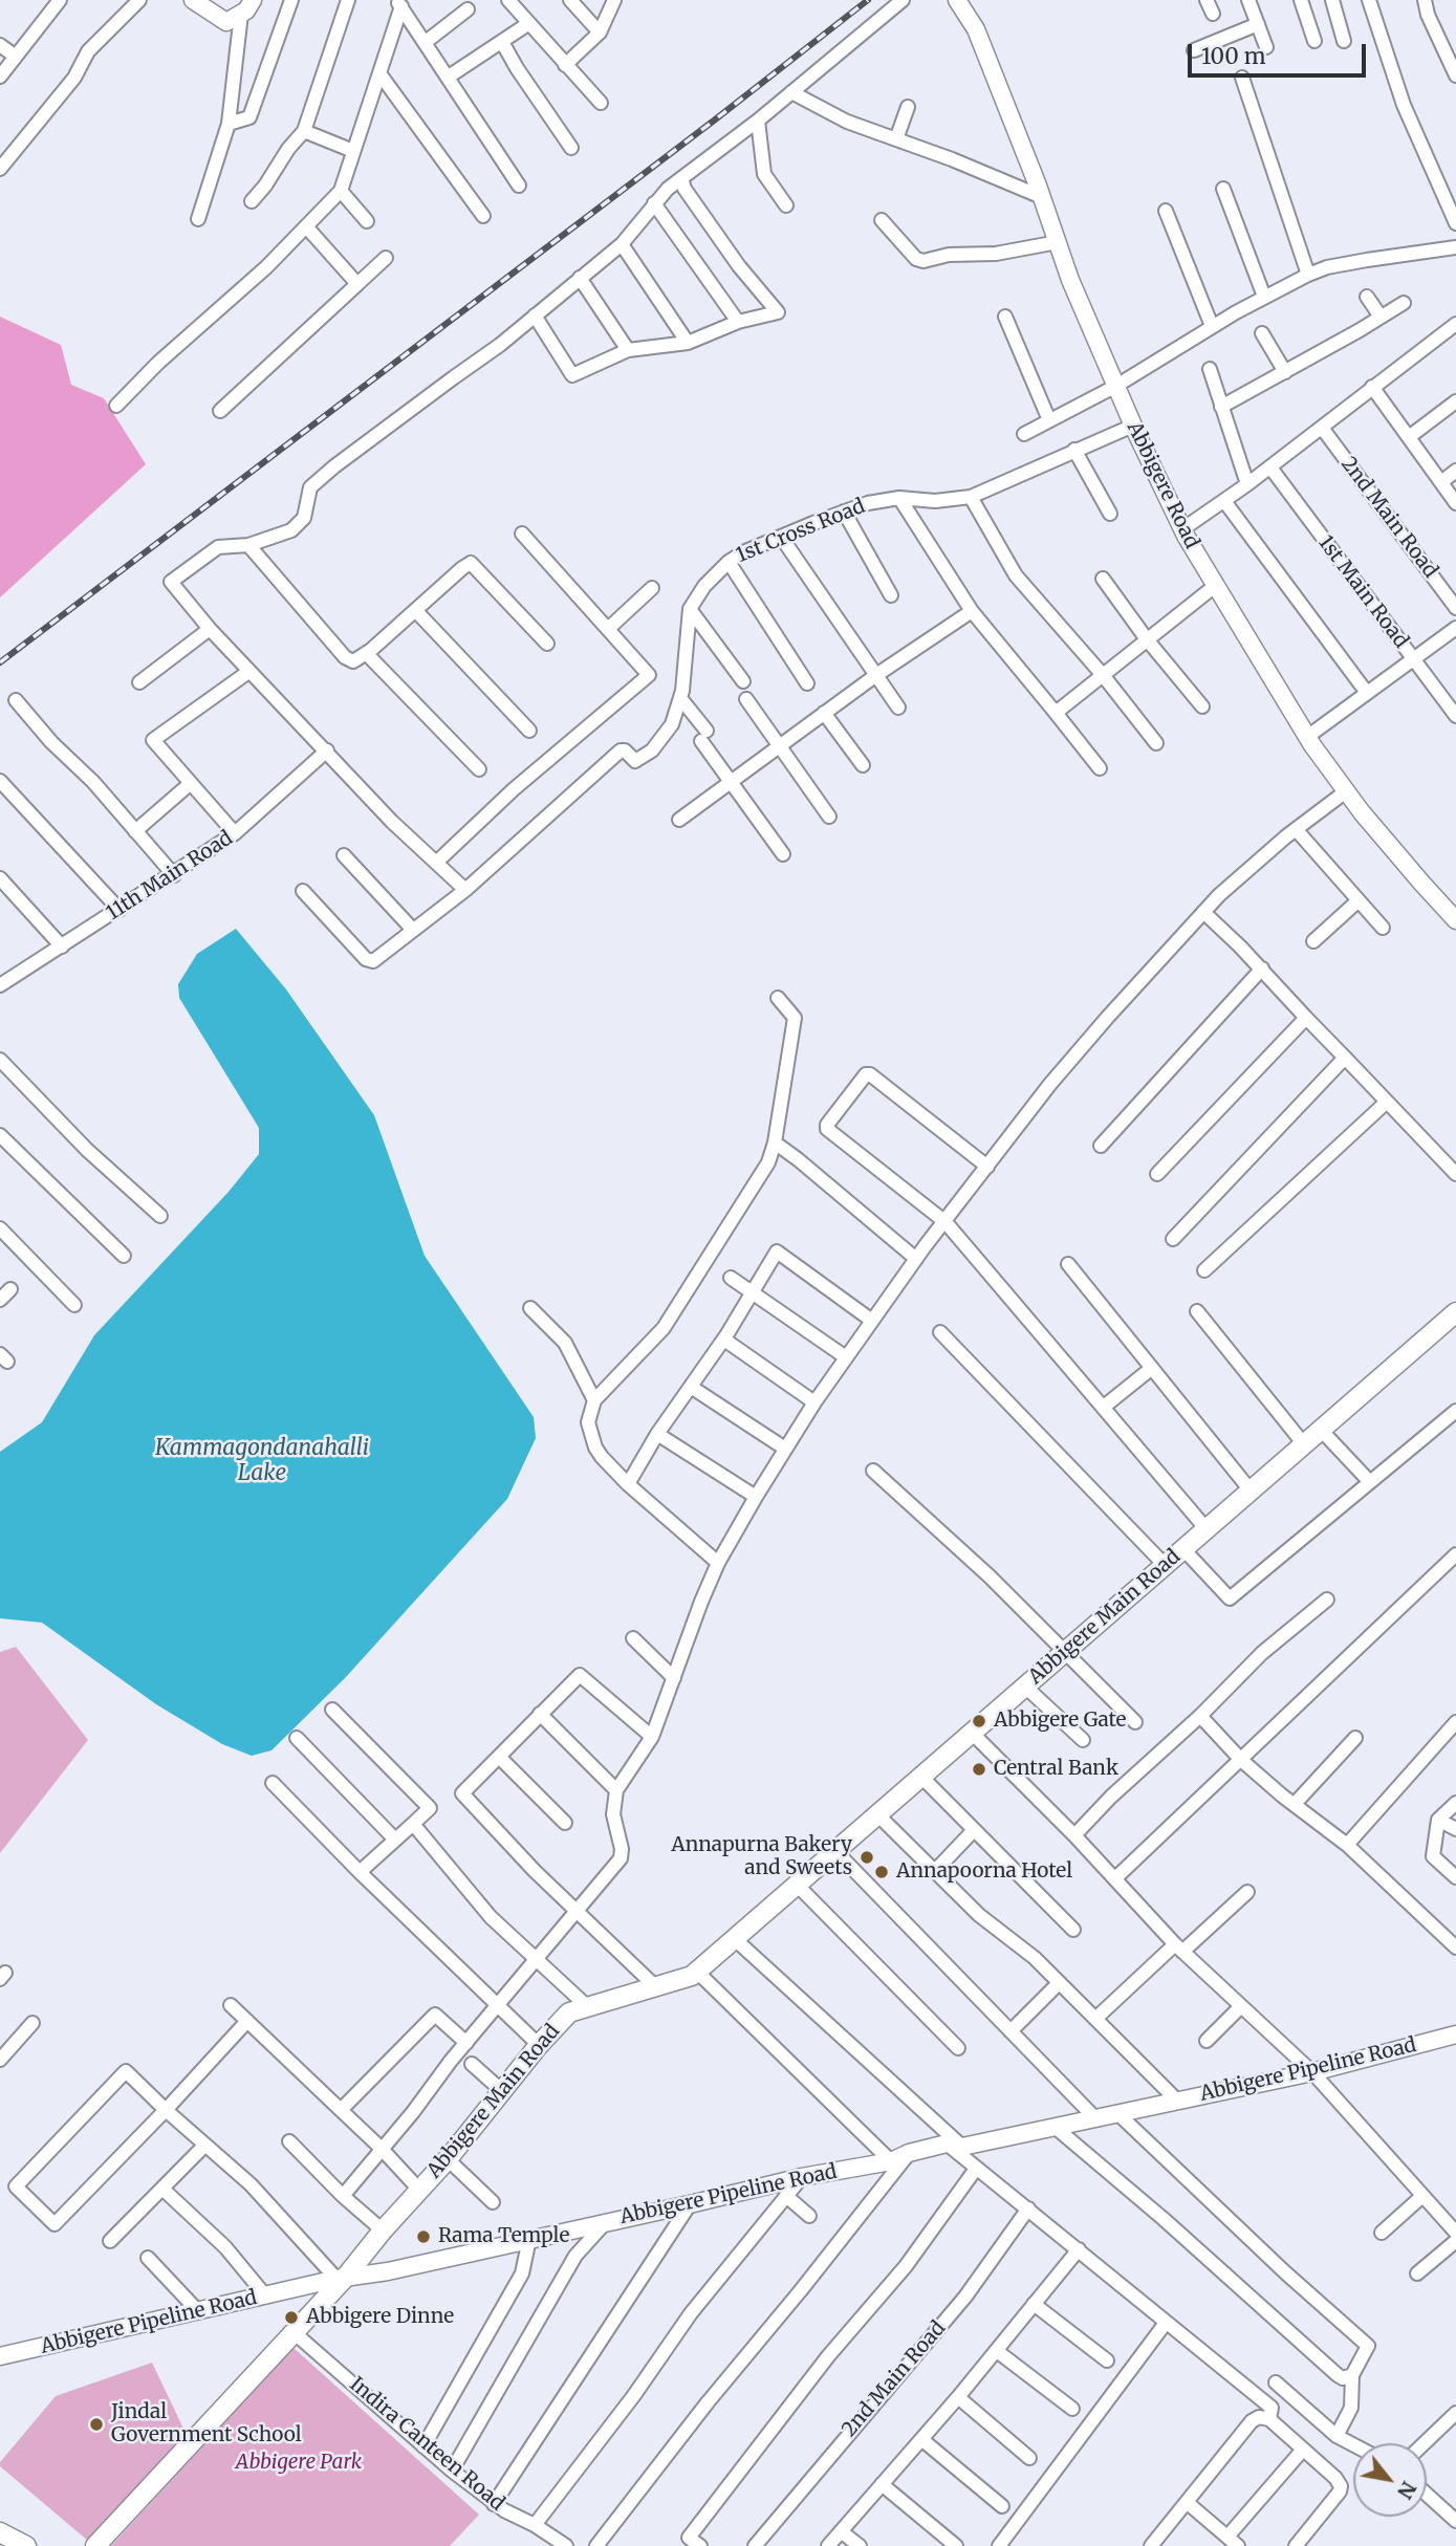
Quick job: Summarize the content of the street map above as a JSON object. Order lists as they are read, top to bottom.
{
  "streets": {
    "main road": ["Abbigere Main Road"],
    "street": [
      "Abbigere Road",
      "2nd Main Road",
      "1st Cross Road",
      "1st Main Road",
      "11th Main Road",
      "Abbigere Pipeline Road",
      "Indira Canteen Road"
    ]
  },
  "crossings": [
    ["Abbigere Road", "1st Cross Road"],
    ["Abbigere Main Road", "Abbigere Pipeline Road"],
    ["Abbigere Main Road", "Indira Canteen Road"]
  ],
  "water": ["Kammagondanahalli Lake"],
  "parks": ["Abbigere Park"],
  "places": [
    "Abbigere Gate",
    "Central Bank",
    "Annapurna Bakery and Sweets",
    "Annapoorna Hotel",
    "Rama Temple",
    "Abbigere Dinne",
    "Jindal Government School"
  ],
  "scale_bar": "100 m",
  "north": "bottom right"
}
